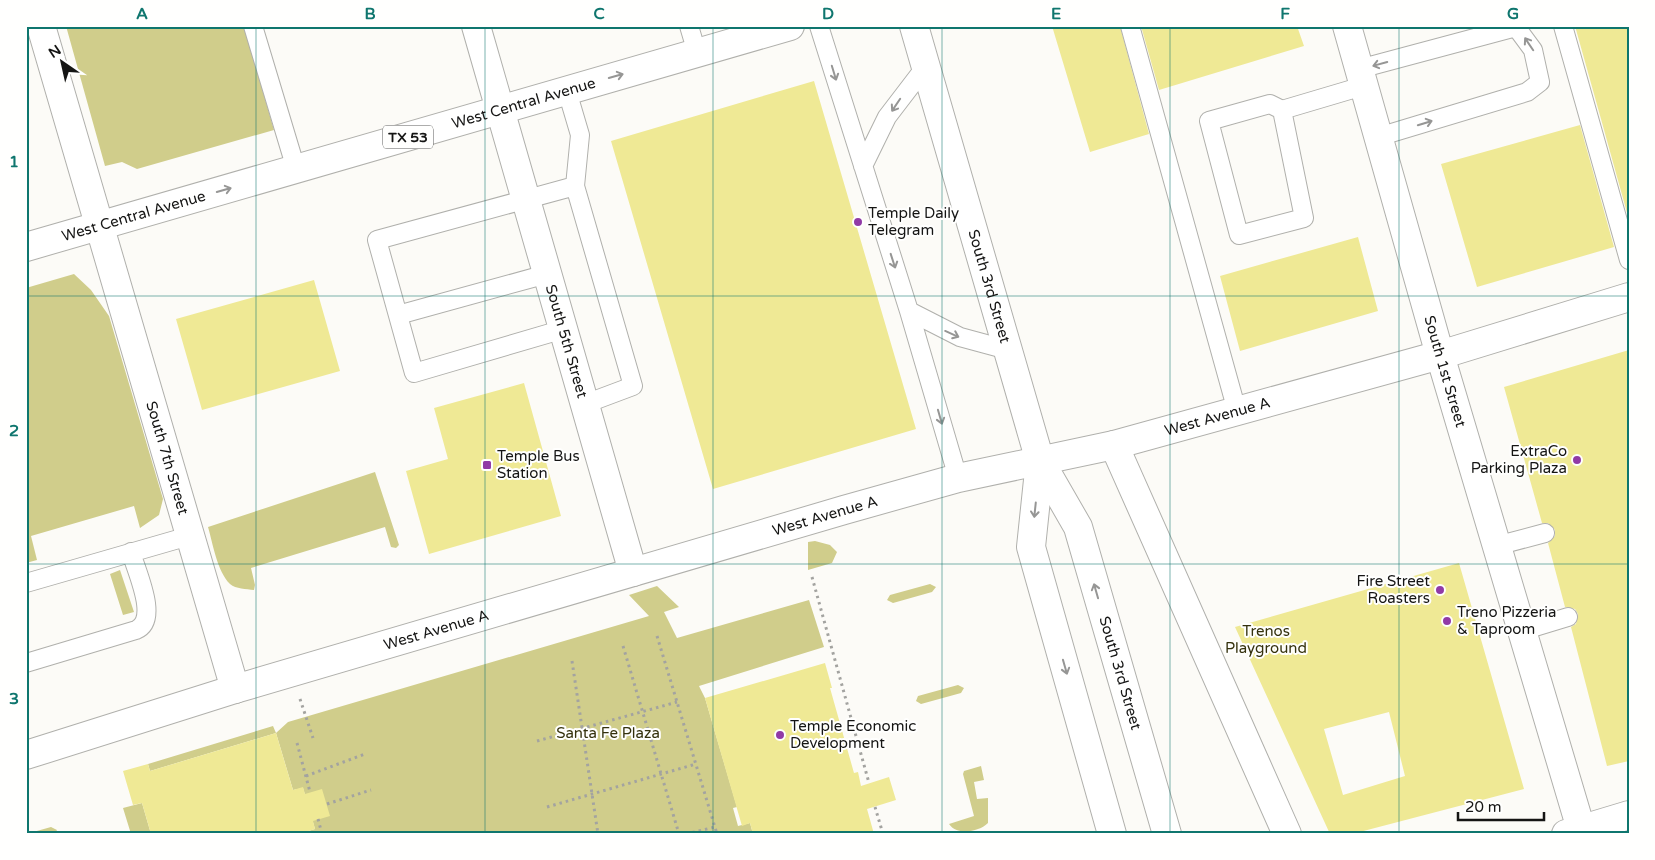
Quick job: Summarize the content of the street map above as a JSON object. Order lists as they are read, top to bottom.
{
  "streets": {
    "street": [
      "West Central Avenue",
      "TX 53",
      "South 3rd Street",
      "South 5th Street",
      "South 1st Street",
      "West Avenue A",
      "South 7th Street"
    ]
  },
  "crossings": [
    ["West Central Avenue", "South 5th Street"],
    ["West Central Avenue", "South 7th Street"],
    ["South 3rd Street", "West Avenue A"],
    ["South 5th Street", "West Avenue A"],
    ["South 1st Street", "West Avenue A"],
    ["West Avenue A", "South 7th Street"]
  ],
  "one_way": ["West Central Avenue"],
  "parks": ["Trenos Playground", "Santa Fe Plaza"],
  "places": {
    "other": [
      "Temple Daily Telegram",
      "ExtraCo Parking Plaza",
      "Fire Street Roasters",
      "Treno Pizzeria & Taproom",
      "Temple Economic Development"
    ],
    "transit": ["Temple Bus Station"]
  },
  "scale_bar": "20 m",
  "north": "top left",
  "grid": {
    "columns": [
      "A",
      "B",
      "C",
      "D",
      "E",
      "F",
      "G"
    ],
    "rows": ["1", "2", "3"]
  }
}
